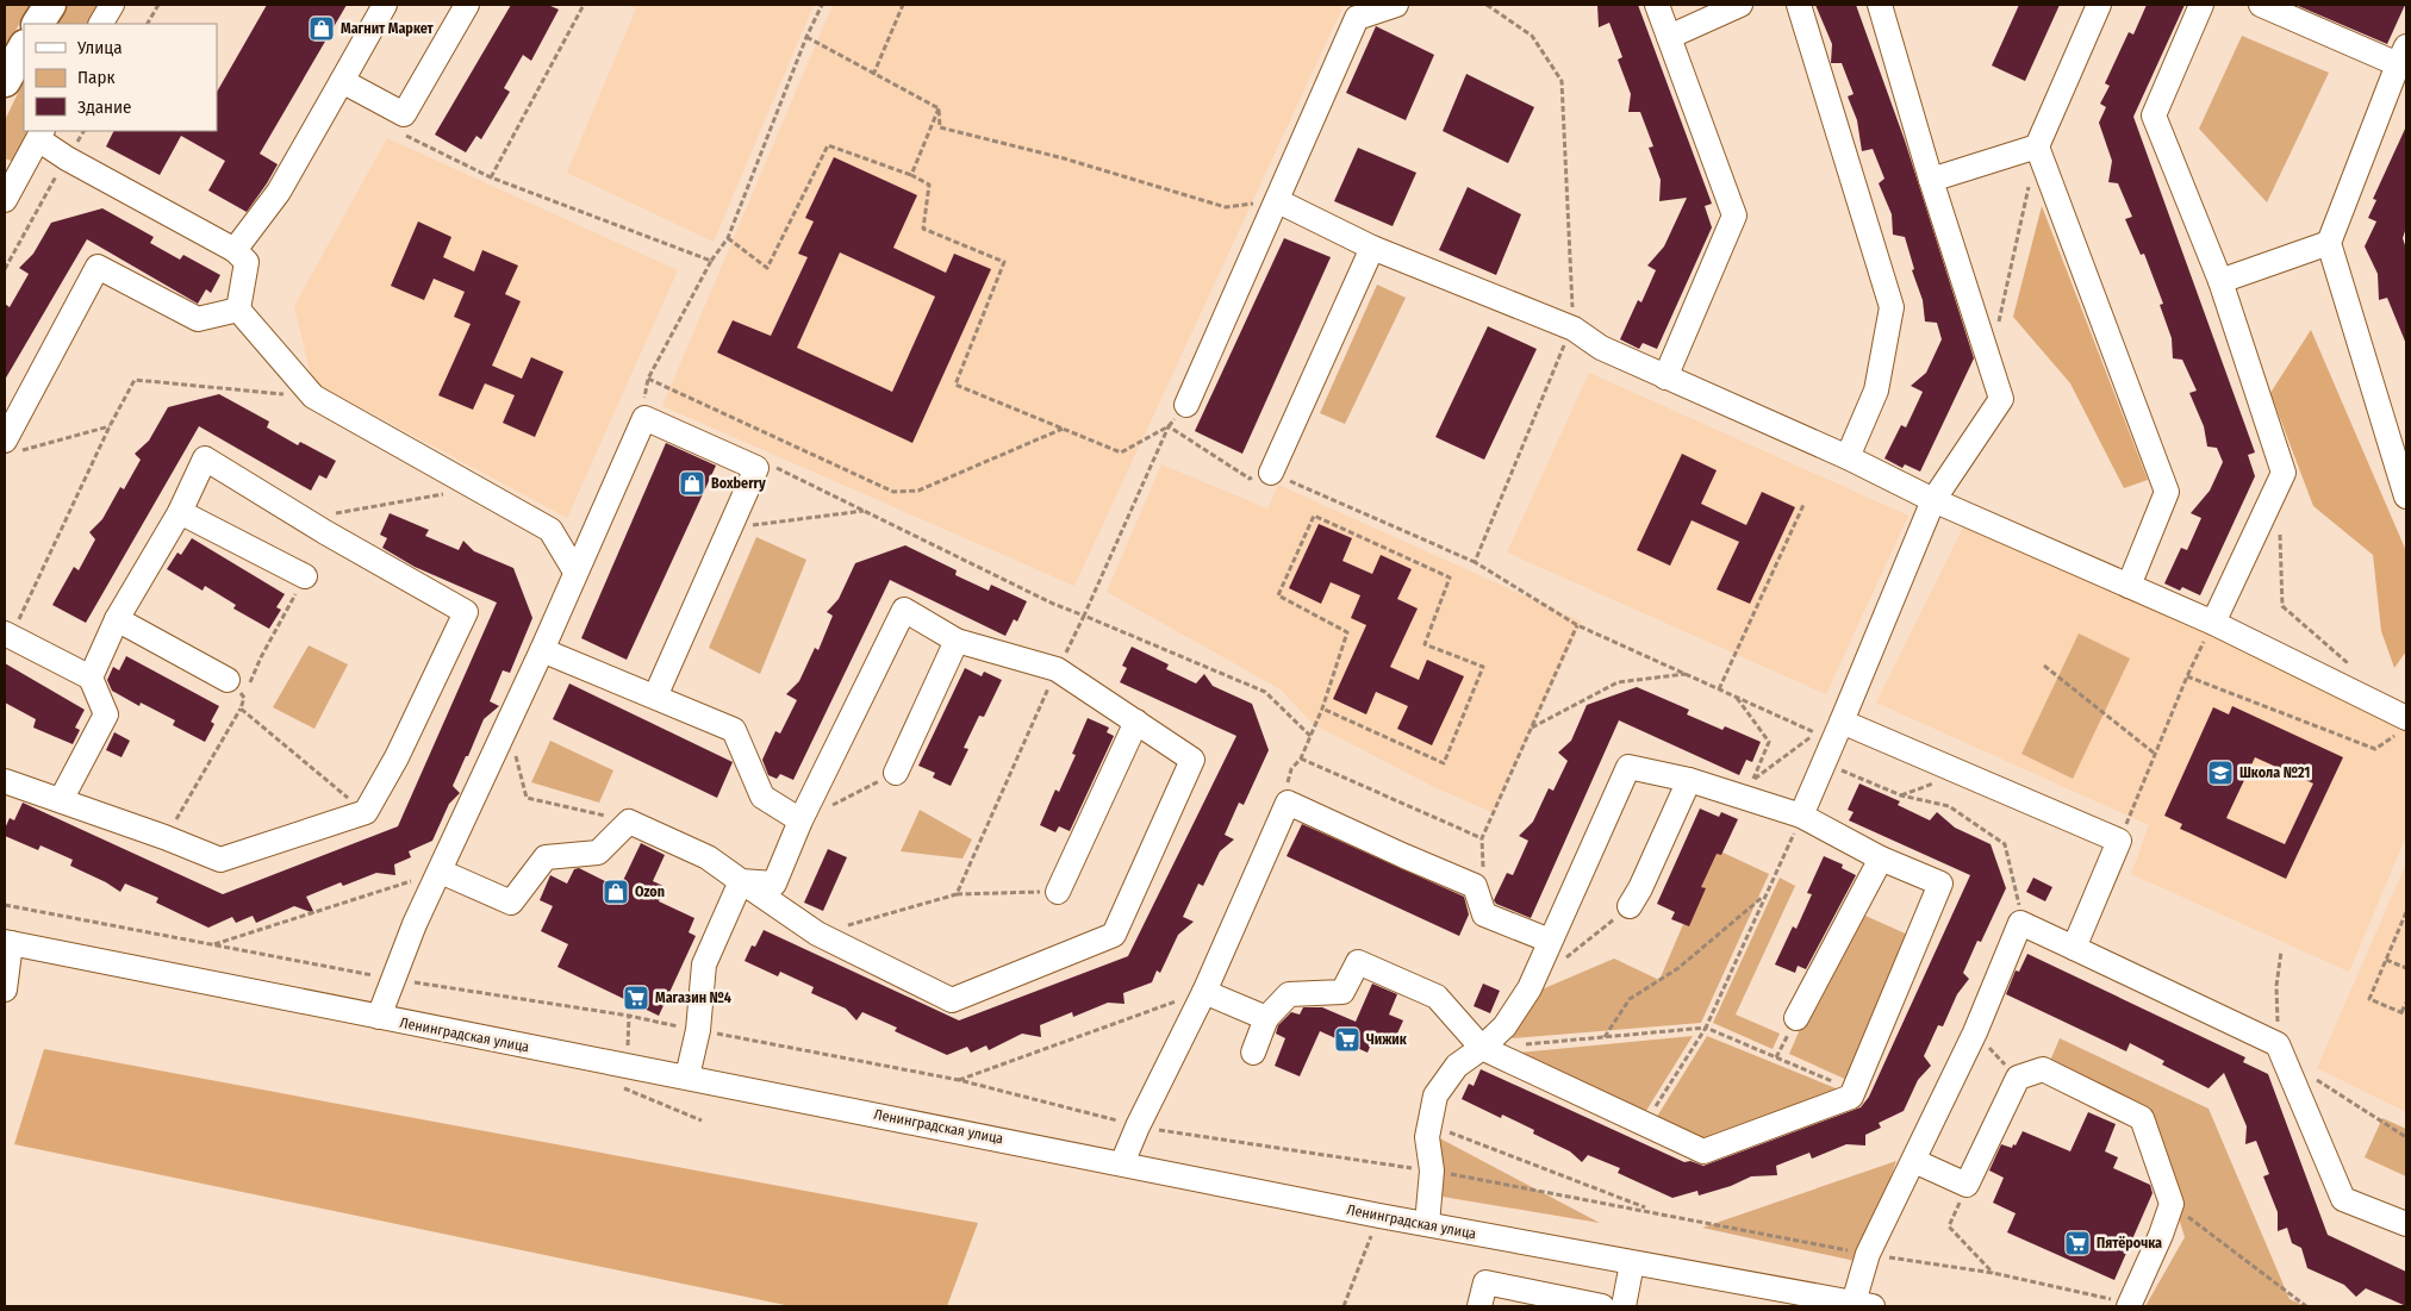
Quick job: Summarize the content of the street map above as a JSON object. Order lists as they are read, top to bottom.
{
  "streets": {
    "street": ["Ленинградская улица"]
  },
  "places": {
    "shop": ["Магнит Маркет", "Boxberry", "Ozon"],
    "school or university": ["Школа №21"],
    "supermarket": ["Магазин №4", "Чижик", "Пятёрочка"]
  },
  "legend": ["Улица", "Парк", "Здание"]
}
